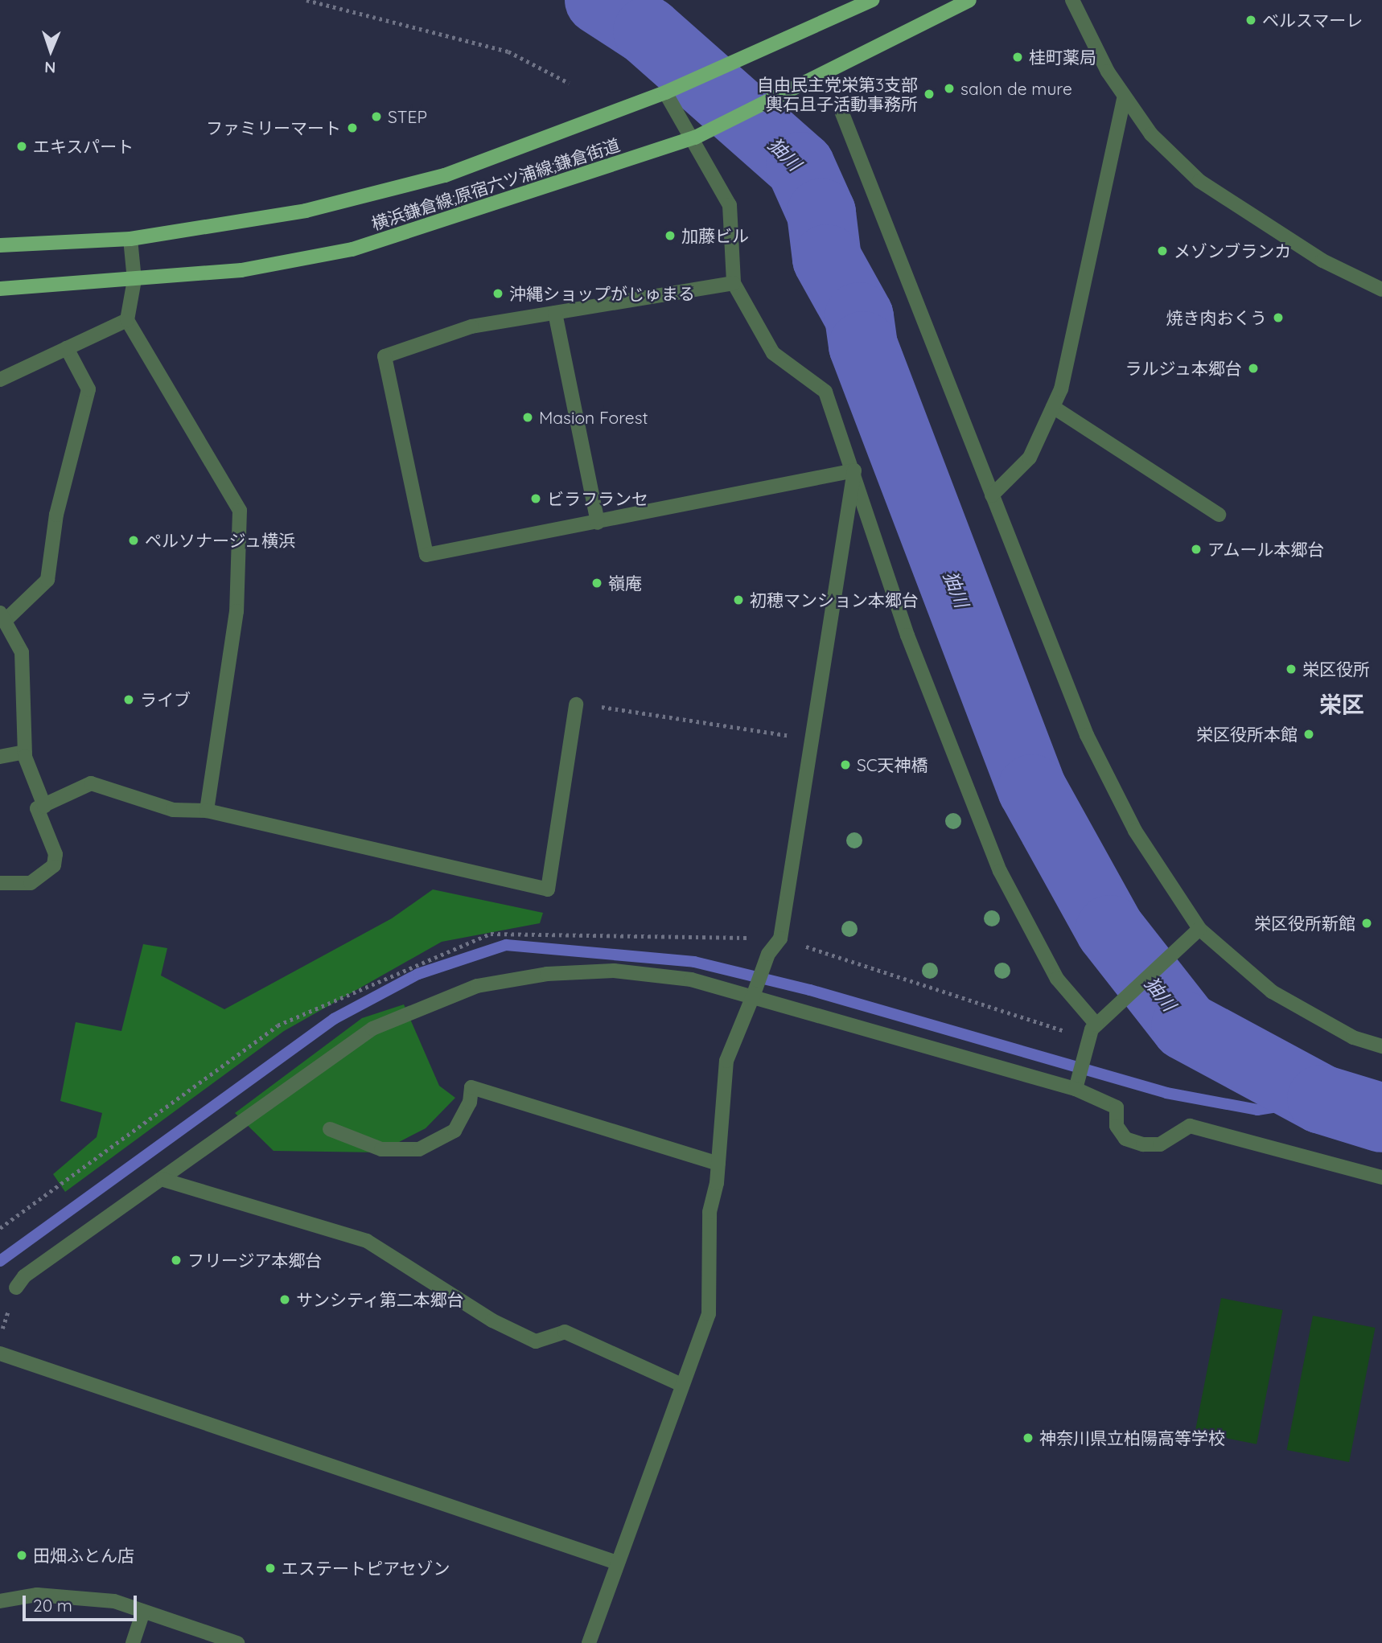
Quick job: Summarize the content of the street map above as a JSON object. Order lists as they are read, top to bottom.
{
  "streets": {
    "main road": ["横浜鎌倉線;原宿六ツ浦線;鎌倉街道"]
  },
  "districts": ["栄区"],
  "water": ["㹨川"],
  "places": [
    "ベルスマーレ",
    "桂町薬局",
    "salon de mure",
    "自由民主党栄第3支部 輿石且子活動事務所",
    "STEP",
    "ファミリーマート",
    "エキスパート",
    "加藤ビル",
    "メゾンブランカ",
    "沖縄ショップがじゅまる",
    "焼き肉おくう",
    "ラルジュ本郷台",
    "Masion Forest",
    "ビラフランセ",
    "ペルソナージュ横浜",
    "アムール本郷台",
    "嶺庵",
    "初穂マンション本郷台",
    "栄区役所",
    "ライブ",
    "栄区役所本館",
    "SC天神橋",
    "栄区役所新館",
    "フリージア本郷台",
    "サンシティ第二本郷台",
    "神奈川県立柏陽高等学校",
    "田畑ふとん店",
    "エステートピアセゾン"
  ],
  "scale_bar": "20 m",
  "north": "bottom"
}
